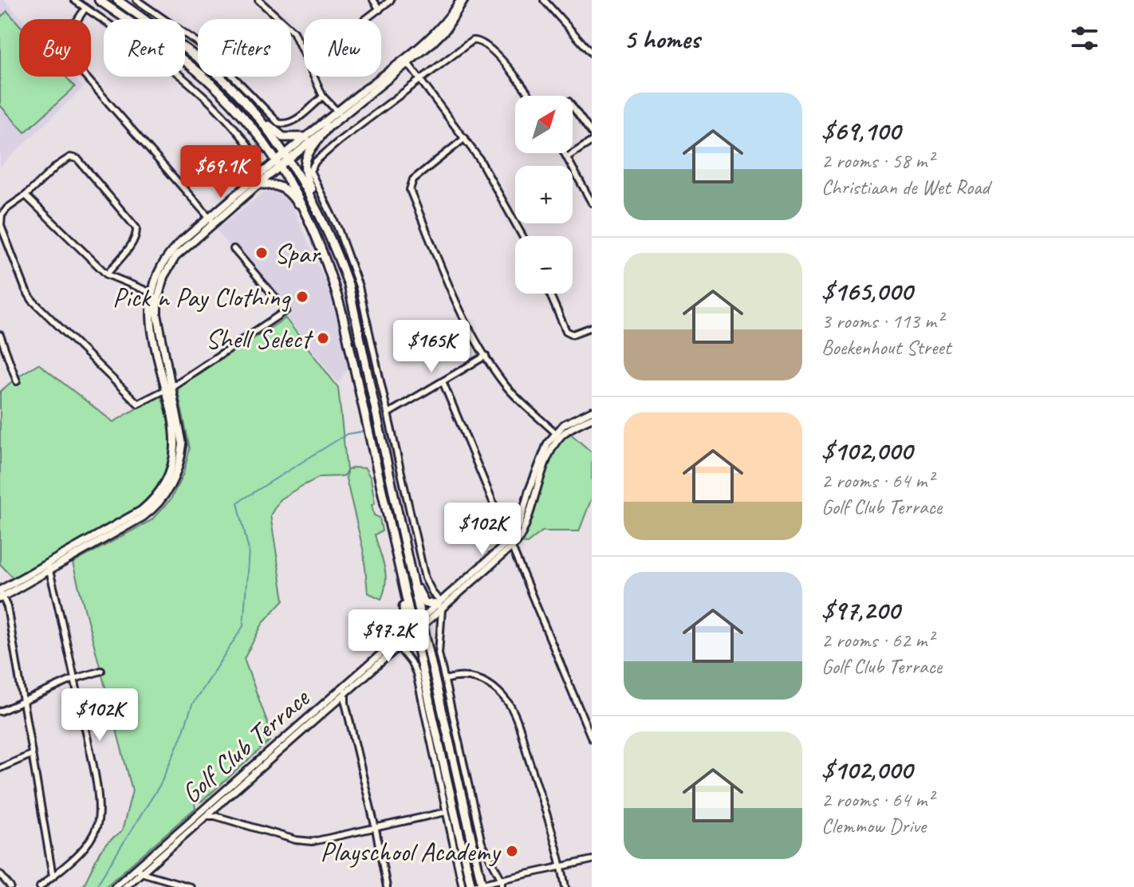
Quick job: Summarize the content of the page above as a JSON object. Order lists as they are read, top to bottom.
{
  "streets": {
    "street": ["Golf Club Terrace"]
  },
  "places": [
    "Spar",
    "Pick n Pay Clothing",
    "Shell Select",
    "Playschool Academy"
  ],
  "north": "top right",
  "page": {
    "heading": "5 homes",
    "chip": [
      "Buy",
      "Rent",
      "Filters",
      "New"
    ],
    "list": [
      {
        "name": "$69,100",
        "note": "2 rooms · 58 m² · Christiaan de Wet Road"
      },
      {
        "name": "$165,000",
        "note": "3 rooms · 113 m² · Boekenhout Street"
      },
      {
        "name": "$102,000",
        "note": "2 rooms · 64 m² · Golf Club Terrace"
      },
      {
        "name": "$97,200",
        "note": "2 rooms · 62 m² · Golf Club Terrace"
      },
      {
        "name": "$102,000",
        "note": "2 rooms · 64 m² · Clemmow Drive"
      }
    ],
    "map_buttons": ["+", "−"],
    "price": [
      "$69.1K",
      "$165K",
      "$102K",
      "$97.2K",
      "$102K"
    ]
  }
}
